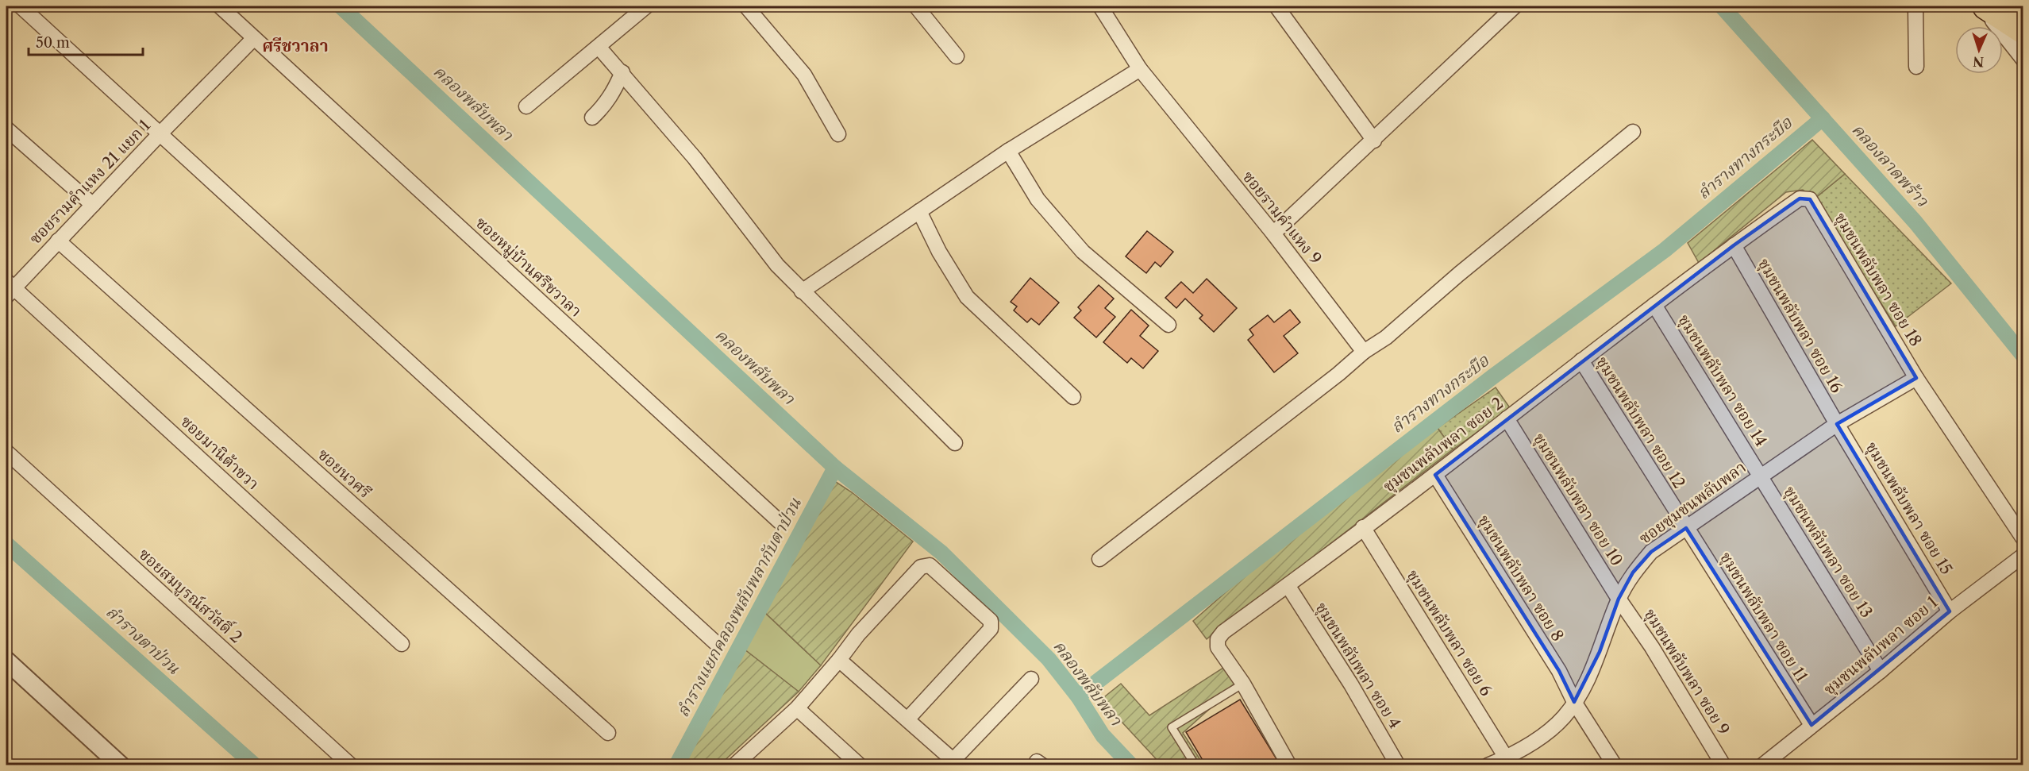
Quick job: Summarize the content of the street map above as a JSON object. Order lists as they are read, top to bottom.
{
  "streets": {
    "street": [
      "ซอยรามคำแหง 21 แยก 1",
      "ซอยรามคำแหง 9",
      "ซอยหมู่บ้านศรีชวาลา",
      "ชุมชนพลับพลา ซอย 18",
      "ชุมชนพลับพลา ซอย 16",
      "ชุมชนพลับพลา ซอย 14",
      "ชุมชนพลับพลา ซอย 12",
      "ชุมชนพลับพลา ซอย 2",
      "ซอยมานิต้าขวา",
      "ซอยนวศรี",
      "ชุมชนพลับพลา ซอย 10",
      "ซอยชุมชนพลับพลา",
      "ชุมชนพลับพลา ซอย 15",
      "ชุมชนพลับพลา ซอย 13",
      "ชุมชนพลับพลา ซอย 8",
      "ซอยสมบูรณ์สวัสดิ์ 2",
      "ชุมชนพลับพลา ซอย 11",
      "ชุมชนพลับพลา ซอย 6",
      "ชุมชนพลับพลา ซอย 1",
      "ชุมชนพลับพลา ซอย 4",
      "ชุมชนพลับพลา ซอย 9"
    ]
  },
  "crossings": [
    ["ซอยรามคำแหง 21 แยก 1", "ซอยหมู่บ้านศรีชวาลา"],
    ["ซอยรามคำแหง 21 แยก 1", "ซอยมานิต้าขวา"],
    ["ซอยรามคำแหง 21 แยก 1", "ซอยนวศรี"],
    ["ชุมชนพลับพลา ซอย 18", "ชุมชนพลับพลา ซอย 2"],
    ["ชุมชนพลับพลา ซอย 18", "ซอยชุมชนพลับพลา"],
    ["ชุมชนพลับพลา ซอย 16", "ชุมชนพลับพลา ซอย 2"],
    ["ชุมชนพลับพลา ซอย 16", "ซอยชุมชนพลับพลา"],
    ["ชุมชนพลับพลา ซอย 16", "ชุมชนพลับพลา ซอย 15"],
    ["ชุมชนพลับพลา ซอย 14", "ชุมชนพลับพลา ซอย 2"],
    ["ชุมชนพลับพลา ซอย 14", "ซอยชุมชนพลับพลา"],
    ["ชุมชนพลับพลา ซอย 14", "ชุมชนพลับพลา ซอย 13"],
    ["ชุมชนพลับพลา ซอย 12", "ชุมชนพลับพลา ซอย 2"],
    ["ชุมชนพลับพลา ซอย 12", "ซอยชุมชนพลับพลา"],
    ["ชุมชนพลับพลา ซอย 12", "ชุมชนพลับพลา ซอย 11"],
    ["ชุมชนพลับพลา ซอย 2", "ชุมชนพลับพลา ซอย 10"],
    ["ชุมชนพลับพลา ซอย 2", "ชุมชนพลับพลา ซอย 8"],
    ["ชุมชนพลับพลา ซอย 2", "ชุมชนพลับพลา ซอย 6"],
    ["ชุมชนพลับพลา ซอย 2", "ชุมชนพลับพลา ซอย 4"],
    ["ชุมชนพลับพลา ซอย 10", "ซอยชุมชนพลับพลา"],
    ["ชุมชนพลับพลา ซอย 10", "ชุมชนพลับพลา ซอย 9"],
    ["ซอยชุมชนพลับพลา", "ชุมชนพลับพลา ซอย 15"],
    ["ซอยชุมชนพลับพลา", "ชุมชนพลับพลา ซอย 13"],
    ["ซอยชุมชนพลับพลา", "ชุมชนพลับพลา ซอย 8"],
    ["ซอยชุมชนพลับพลา", "ชุมชนพลับพลา ซอย 11"],
    ["ซอยชุมชนพลับพลา", "ชุมชนพลับพลา ซอย 6"],
    ["ซอยชุมชนพลับพลา", "ชุมชนพลับพลา ซอย 9"],
    ["ชุมชนพลับพลา ซอย 15", "ชุมชนพลับพลา ซอย 1"],
    ["ชุมชนพลับพลา ซอย 13", "ชุมชนพลับพลา ซอย 1"],
    ["ชุมชนพลับพลา ซอย 11", "ชุมชนพลับพลา ซอย 1"]
  ],
  "districts": ["ศรีชวาลา"],
  "water": [
    "คลองพลับพลา",
    "ลำรางทางกระบือ",
    "คลองลาดพร้าว",
    "ลำรางแยกคลองพลับพลากับตาป่วน",
    "ลำรางตาป่วน"
  ],
  "scale_bar": "50 m",
  "north": "bottom"
}
